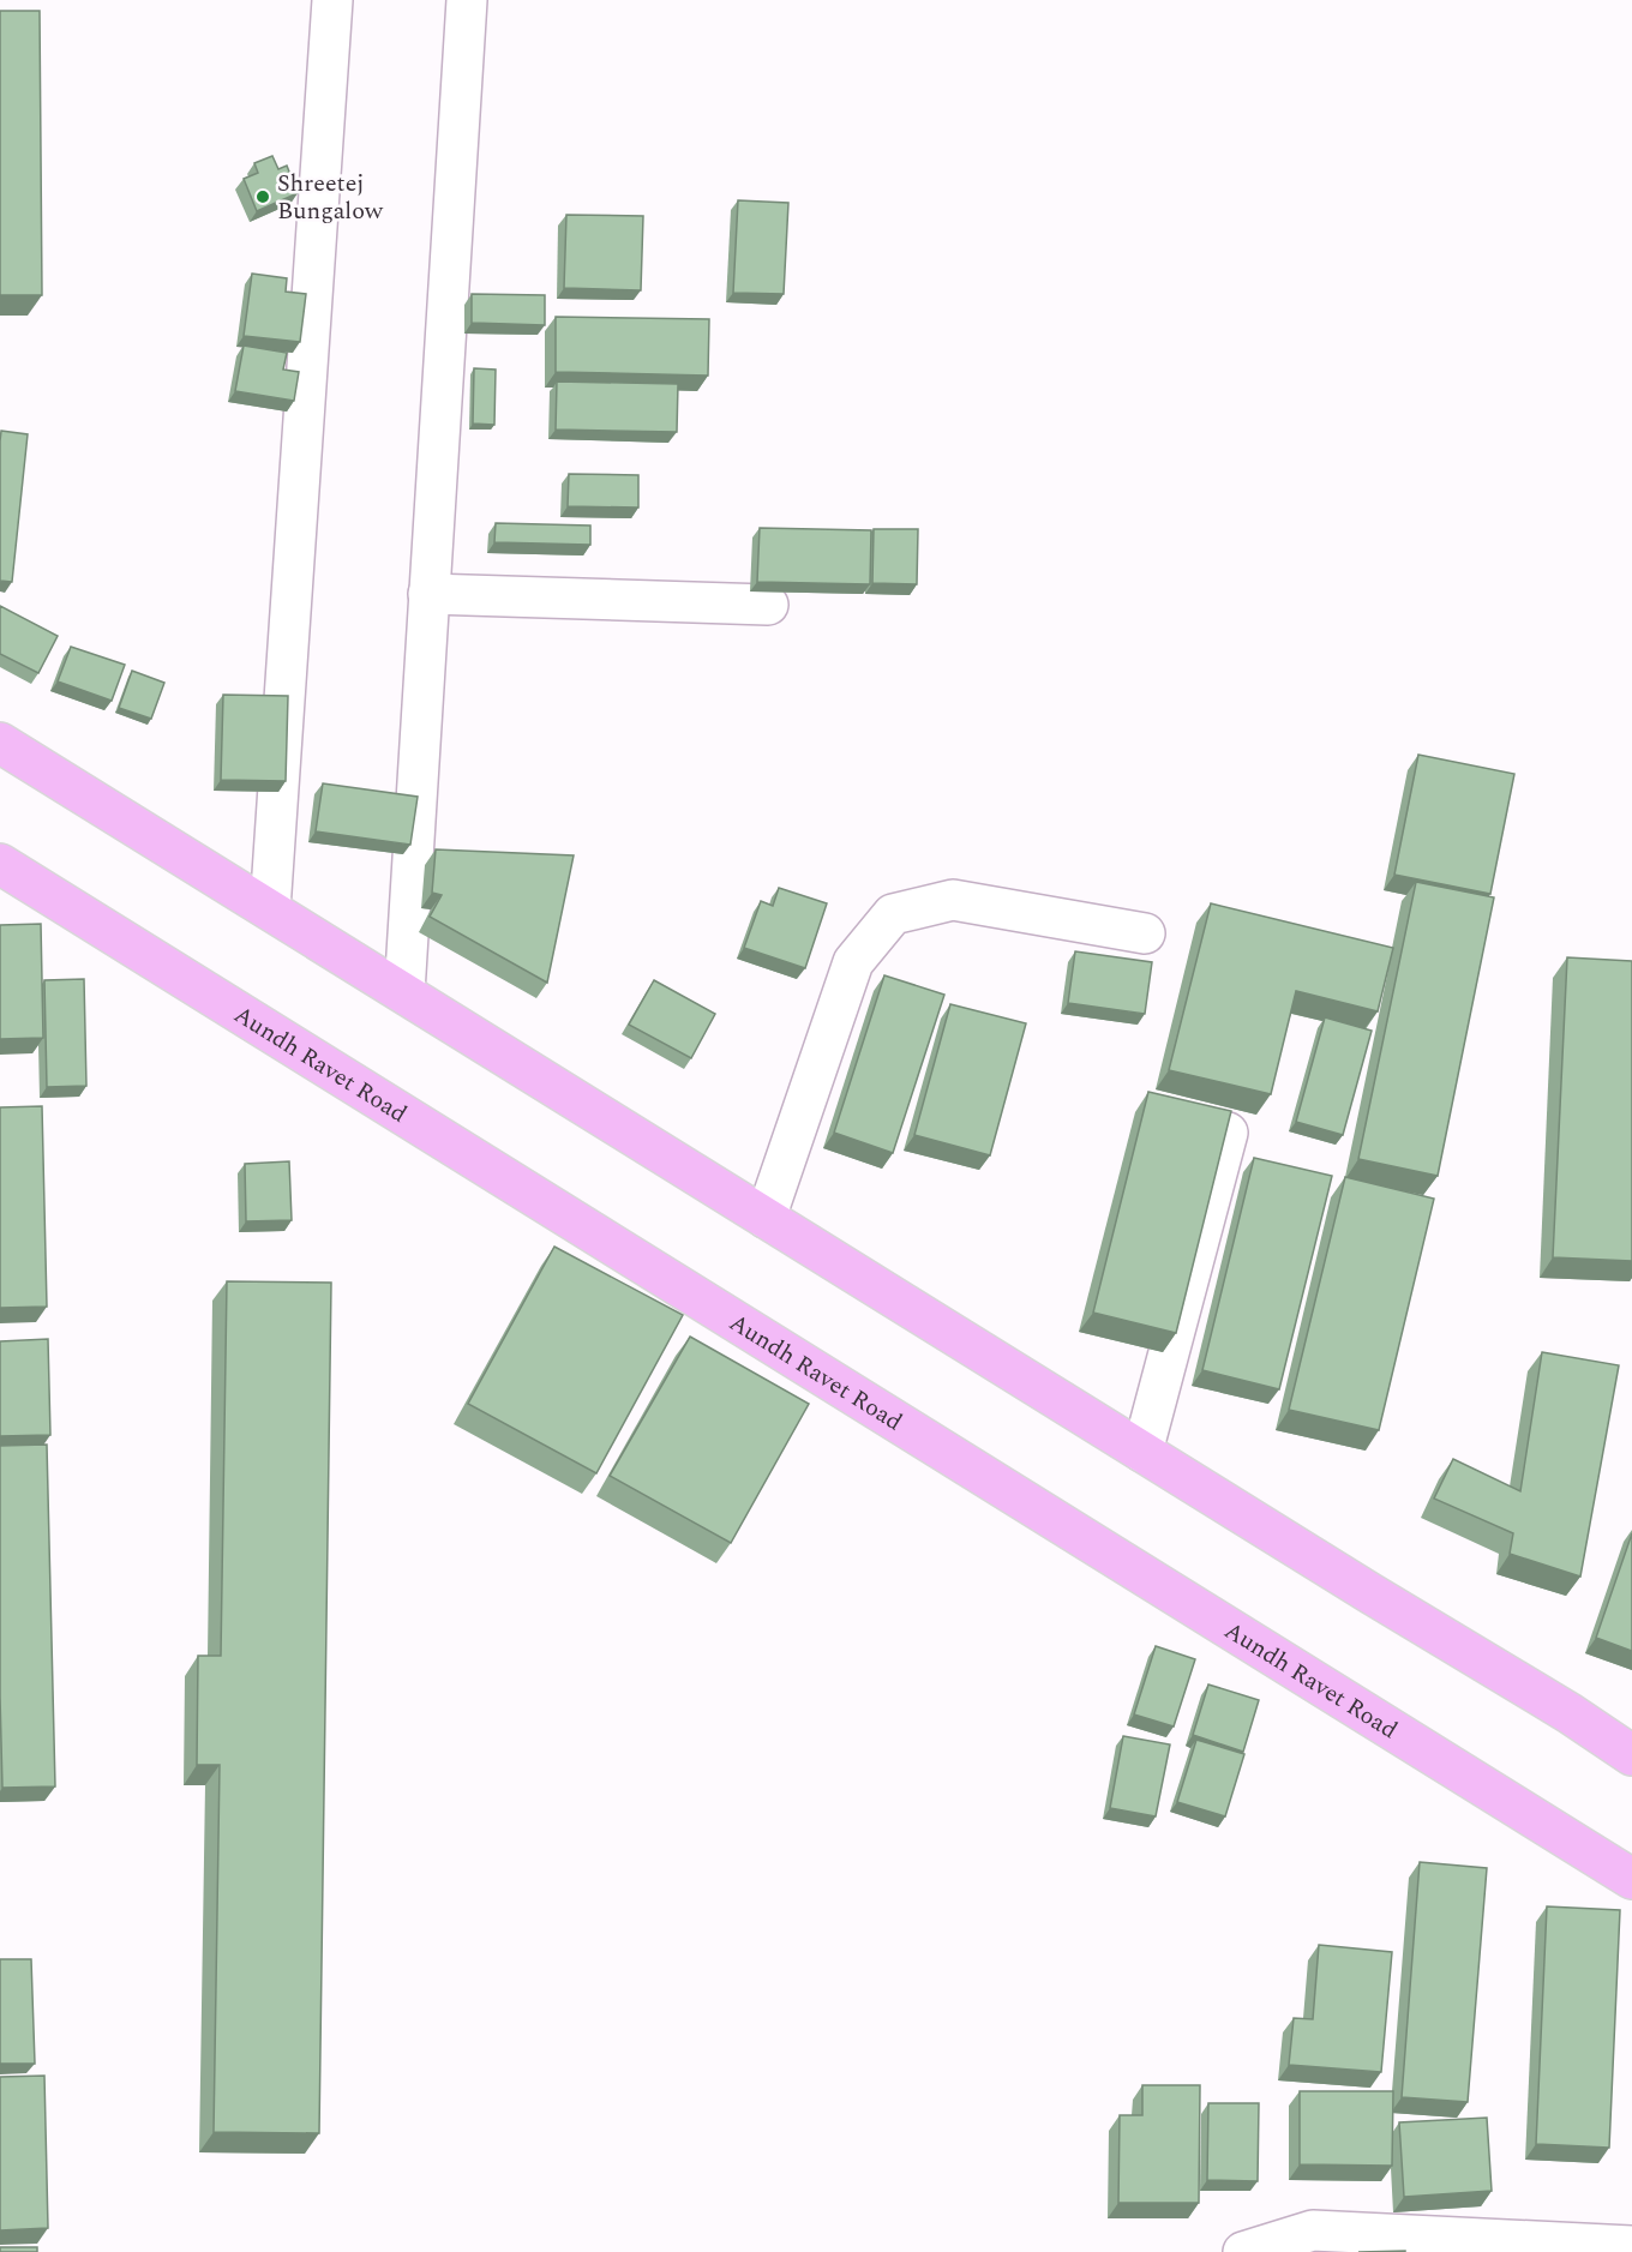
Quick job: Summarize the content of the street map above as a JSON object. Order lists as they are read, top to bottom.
{
  "streets": {
    "main road": ["Aundh Ravet Road"]
  },
  "places": ["Shreetej Bungalow"]
}
